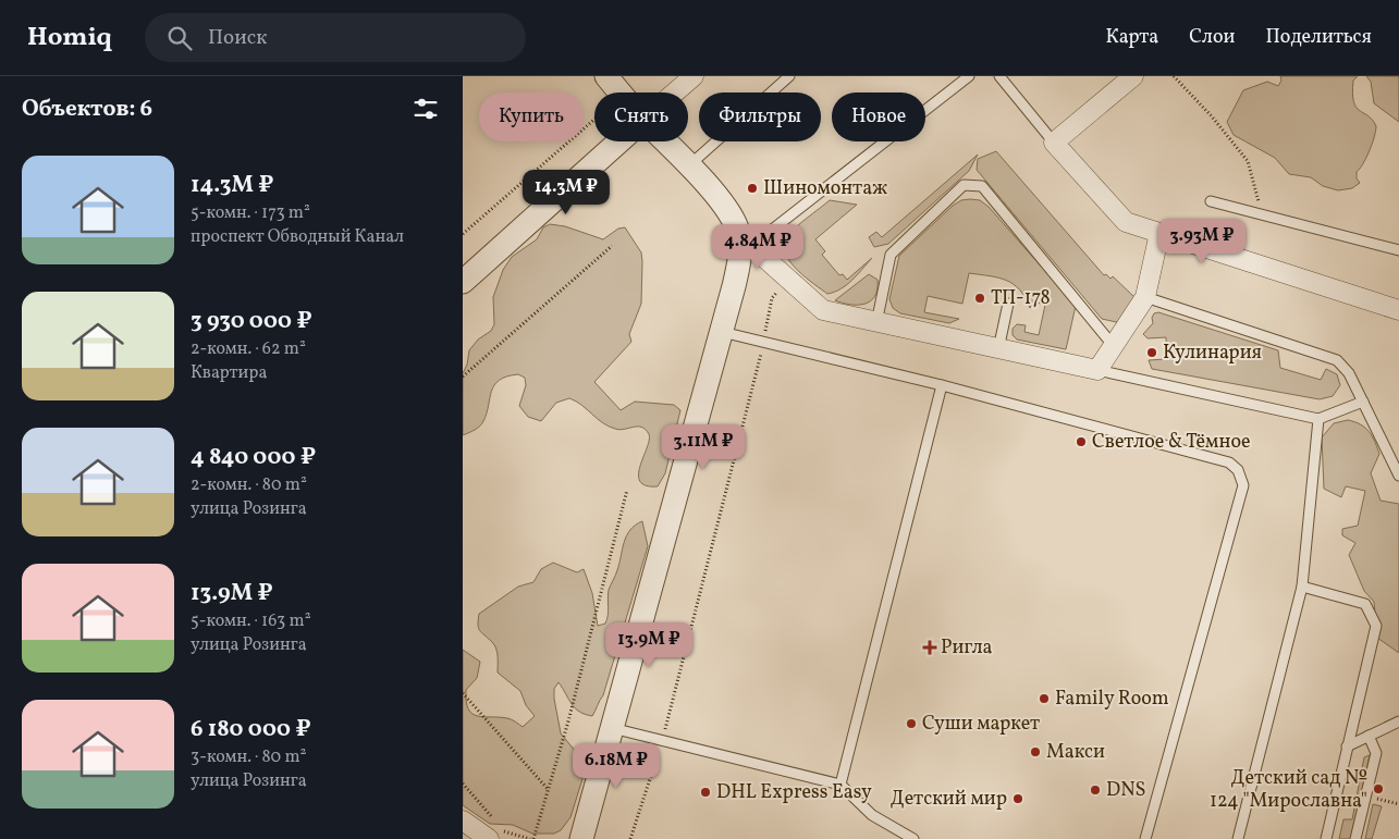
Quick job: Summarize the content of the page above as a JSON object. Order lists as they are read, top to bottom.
{
  "places": {
    "other": [
      "Шиномонтаж",
      "ТП-178",
      "Кулинария",
      "Светлое & Тёмное",
      "Family Room",
      "Суши маркет",
      "Макси",
      "Детский сад № 124 \"Мирославна\"",
      "DNS",
      "DHL Express Easy",
      "Детский мир"
    ],
    "health": ["Ригла"]
  },
  "page": {
    "header": "Homiq",
    "search": "Поиск",
    "nav": ["Карта", "Слои", "Поделиться"],
    "heading": "Объектов: 6",
    "chip": [
      "Купить",
      "Снять",
      "Фильтры",
      "Новое"
    ],
    "list": [
      {
        "name": "14.3M ₽",
        "note": "5-комн. · 173 m² · проспект Обводный Канал"
      },
      {
        "name": "3 930 000 ₽",
        "note": "2-комн. · 62 m² · Квартира"
      },
      {
        "name": "4 840 000 ₽",
        "note": "2-комн. · 80 m² · улица Розинга"
      },
      {
        "name": "13.9M ₽",
        "note": "5-комн. · 163 m² · улица Розинга"
      },
      {
        "name": "6 180 000 ₽",
        "note": "3-комн. · 80 m² · улица Розинга"
      }
    ],
    "price": [
      "14.3M ₽",
      "3.93M ₽",
      "4.84M ₽",
      "3.11M ₽",
      "13.9M ₽",
      "6.18M ₽"
    ]
  }
}
